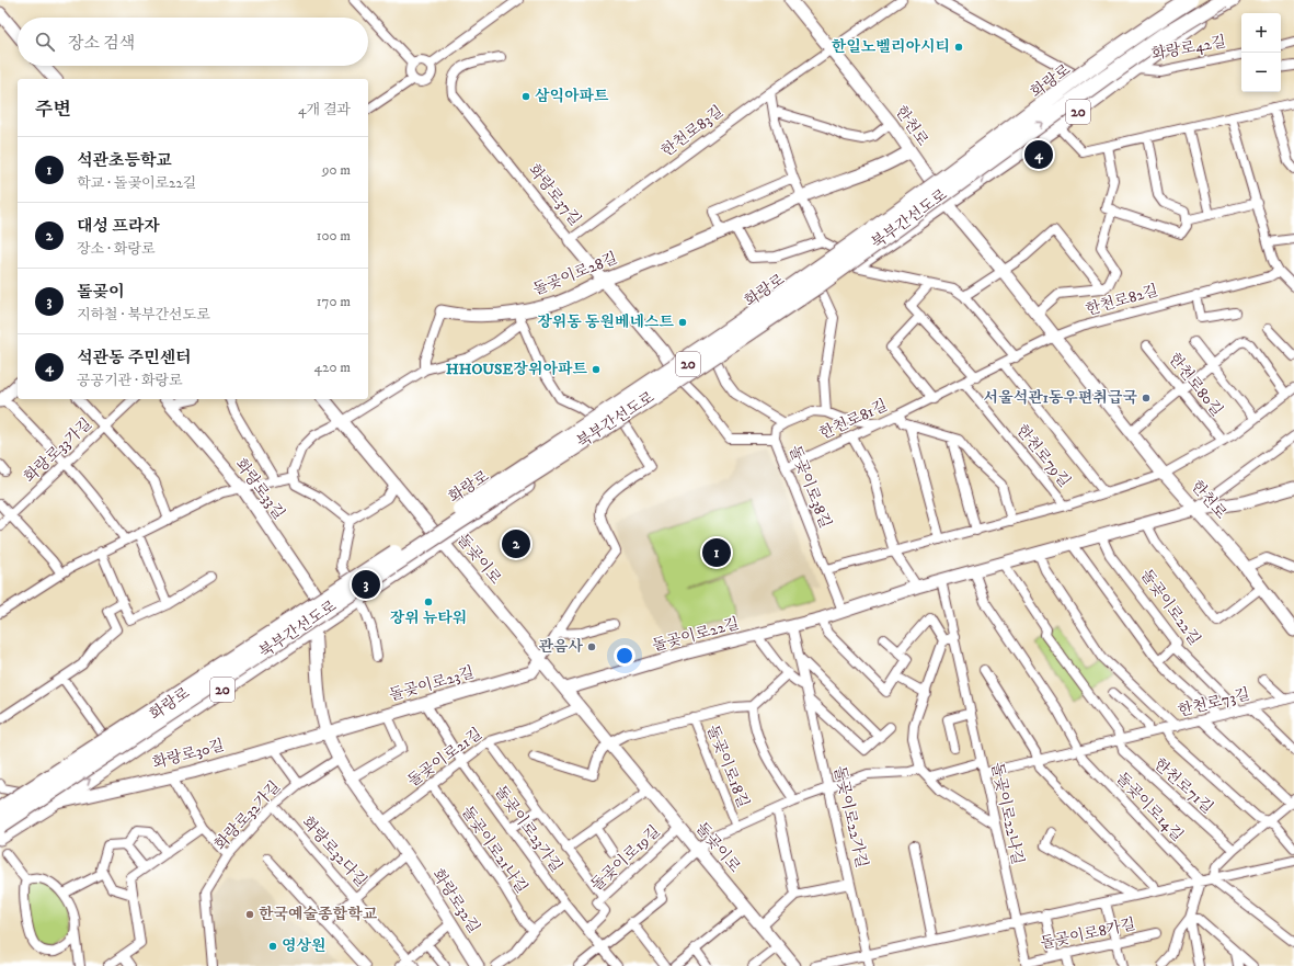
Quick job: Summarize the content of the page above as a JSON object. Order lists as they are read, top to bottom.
{
  "streets": {
    "highway": ["북부간선도로"],
    "main road": ["화랑로", "20"],
    "street": [
      "화랑로42길",
      "한천로",
      "한천로83길",
      "화랑로37길",
      "돌곶이로28길",
      "한천로82길",
      "한천로80길",
      "한천로81길",
      "화랑로33가길",
      "한천로79길",
      "돌곶이로38길",
      "화랑로33길",
      "돌곶이로",
      "돌곶이로22길",
      "돌곶이로23길",
      "한천로73길",
      "화랑로30길",
      "돌곶이로21길",
      "돌곶이로18길",
      "한천로71길",
      "돌곶이로14길",
      "돌곶이로22나길",
      "화랑로32가길",
      "돌곶이로22가길",
      "돌곶이로23가길",
      "돌곶이로21나길",
      "화랑로32다길",
      "돌곶이로19길",
      "화랑로32길",
      "돌곶이로8가길"
    ]
  },
  "crossings": [
    ["화랑로42길", "화랑로"],
    ["화랑로", "한천로"],
    ["화랑로", "화랑로37길"],
    ["화랑로", "북부간선도로"],
    ["화랑로", "돌곶이로38길"],
    ["화랑로", "화랑로33길"],
    ["화랑로", "돌곶이로"],
    ["화랑로", "화랑로30길"],
    ["화랑로", "화랑로32길"],
    ["한천로", "한천로83길"],
    ["한천로", "돌곶이로28길"],
    ["한천로", "한천로82길"],
    ["한천로", "한천로81길"],
    ["한천로", "한천로79길"],
    ["한천로", "돌곶이로22길"],
    ["한천로83길", "화랑로37길"],
    ["화랑로37길", "돌곶이로28길"],
    ["화랑로37길", "돌곶이로38길"],
    ["돌곶이로28길", "돌곶이로"],
    ["한천로82길", "한천로81길"],
    ["한천로81길", "한천로79길"],
    ["한천로81길", "돌곶이로38길"],
    ["한천로79길", "돌곶이로38길"],
    ["돌곶이로38길", "돌곶이로22길"],
    ["돌곶이로", "돌곶이로22길"],
    ["돌곶이로", "돌곶이로23길"],
    ["돌곶이로", "돌곶이로21길"],
    ["돌곶이로", "돌곶이로18길"],
    ["돌곶이로", "돌곶이로19길"],
    ["돌곶이로22길", "한천로73길"],
    ["돌곶이로22길", "돌곶이로22나길"],
    ["돌곶이로22길", "돌곶이로22가길"],
    ["돌곶이로23길", "화랑로30길"],
    ["돌곶이로23길", "돌곶이로23가길"],
    ["돌곶이로23길", "화랑로32길"],
    ["한천로73길", "한천로71길"],
    ["한천로73길", "돌곶이로14길"],
    ["한천로73길", "돌곶이로22나길"],
    ["화랑로30길", "화랑로32길"],
    ["돌곶이로21길", "돌곶이로23가길"],
    ["돌곶이로21길", "돌곶이로21나길"],
    ["돌곶이로21길", "화랑로32길"],
    ["돌곶이로18길", "돌곶이로22가길"],
    ["돌곶이로22나길", "돌곶이로8가길"],
    ["화랑로32가길", "화랑로32다길"],
    ["화랑로32가길", "화랑로32길"],
    ["돌곶이로23가길", "돌곶이로19길"]
  ],
  "places": [
    "한일노벨리아시티",
    "삼익아파트",
    "장위동 동원베네스트",
    "HHOUSE장위아파트",
    "서울석관1동우편취급국",
    "장위 뉴타워",
    "관음사",
    "한국예술종합학교",
    "영상원"
  ],
  "page": {
    "map_buttons": ["+", "−"],
    "search": "장소 검색",
    "heading": ["주변", "4개 결과"],
    "list": [
      {
        "mark": "1",
        "name": "석관초등학교",
        "note": "학교 · 돌곶이로22길",
        "value": "90 m"
      },
      {
        "mark": "2",
        "name": "대성 프라자",
        "note": "장소 · 화랑로",
        "value": "100 m"
      },
      {
        "mark": "3",
        "name": "돌곶이",
        "note": "지하철 · 북부간선도로",
        "value": "170 m"
      },
      {
        "mark": "4",
        "name": "석관동 주민센터",
        "note": "공공기관 · 화랑로",
        "value": "420 m"
      }
    ],
    "pins": [
      "4",
      "2",
      "1",
      "3"
    ]
  }
}
